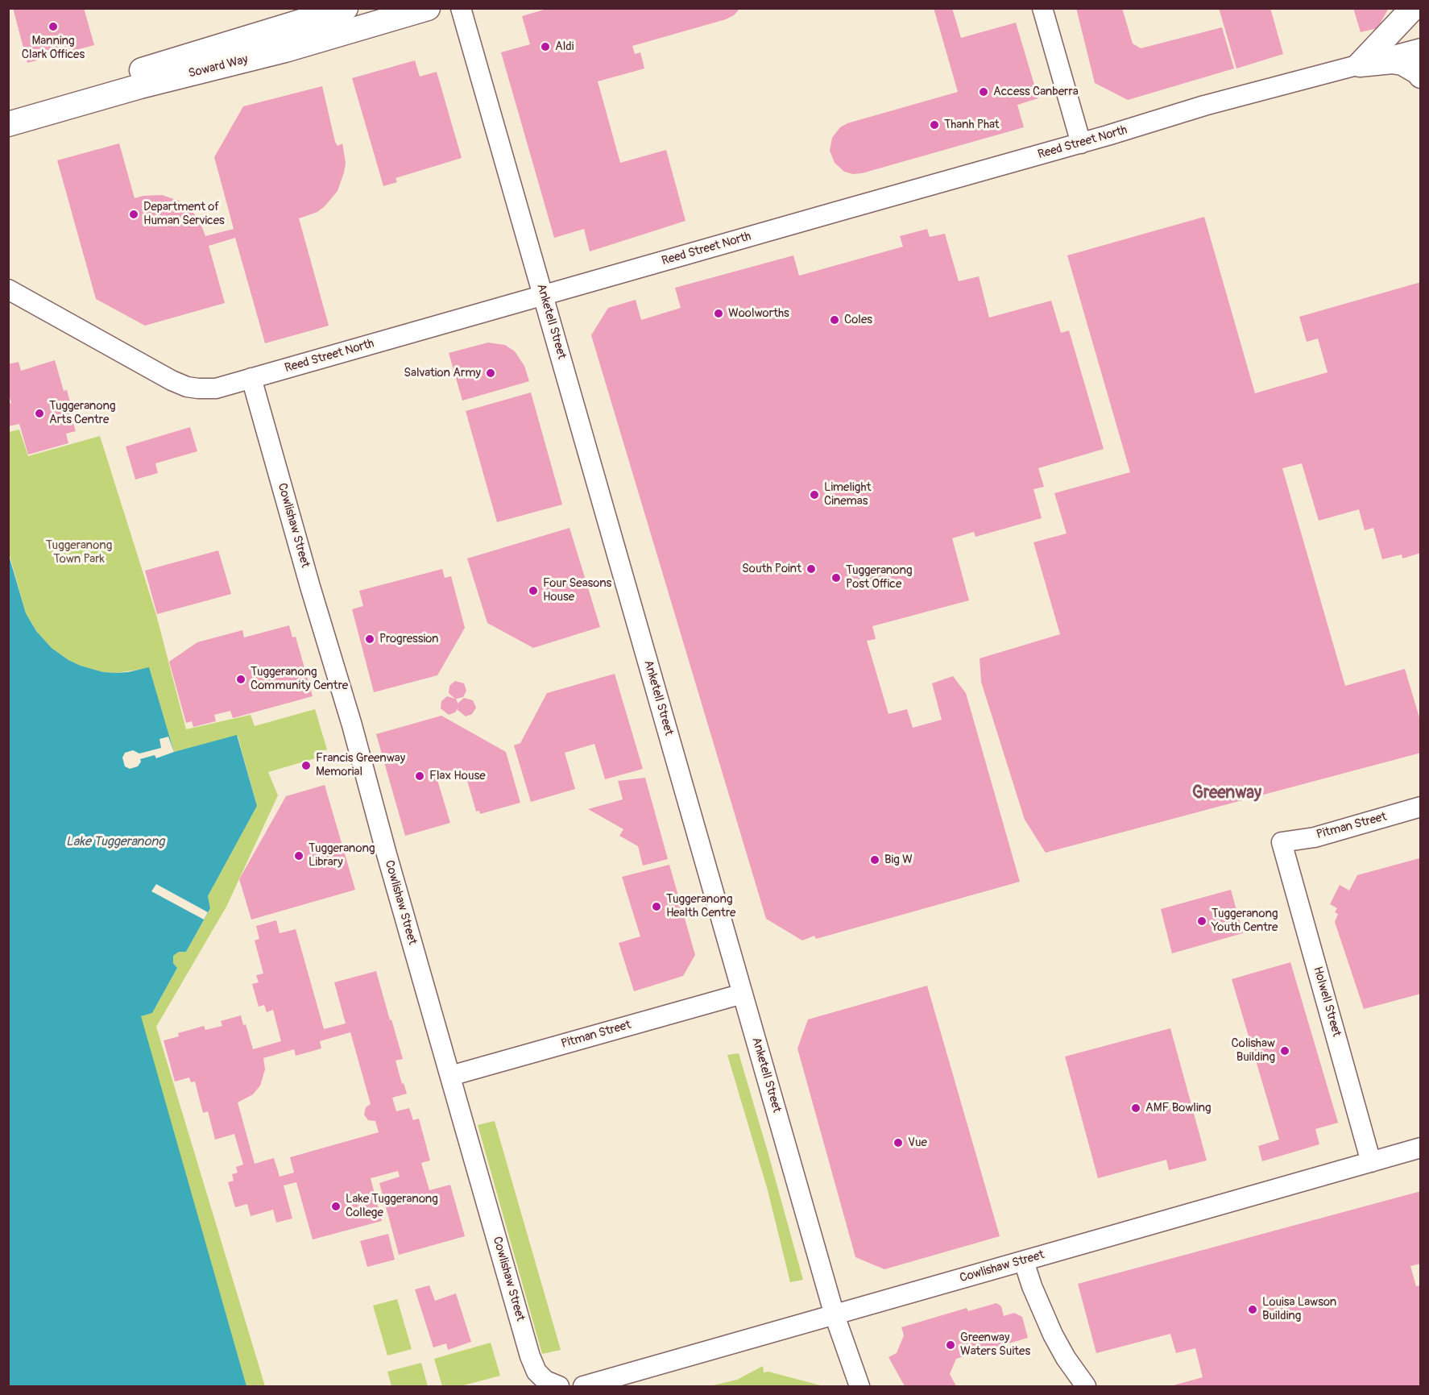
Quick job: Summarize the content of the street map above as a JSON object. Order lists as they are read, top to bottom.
{
  "streets": {
    "main road": ["Soward Way"],
    "street": [
      "Reed Street North",
      "Anketell Street",
      "Cowlishaw Street",
      "Pitman Street",
      "Holwell Street"
    ]
  },
  "crossings": [
    ["Reed Street North", "Anketell Street"],
    ["Reed Street North", "Cowlishaw Street"],
    ["Anketell Street", "Cowlishaw Street"],
    ["Anketell Street", "Pitman Street"],
    ["Cowlishaw Street", "Pitman Street"],
    ["Cowlishaw Street", "Holwell Street"],
    ["Pitman Street", "Holwell Street"]
  ],
  "districts": ["Greenway"],
  "water": ["Lake Tuggeranong"],
  "parks": ["Tuggeranong Town Park"],
  "places": [
    "Manning Clark Offices",
    "Aldi",
    "Access Canberra",
    "Thanh Phat",
    "Department of Human Services",
    "Woolworths",
    "Coles",
    "Salvation Army",
    "Tuggeranong Arts Centre",
    "Limelight Cinemas",
    "South Point",
    "Tuggeranong Post Office",
    "Four Seasons House",
    "Progression",
    "Tuggeranong Community Centre",
    "Francis Greenway Memorial",
    "Flax House",
    "Tuggeranong Library",
    "Big W",
    "Tuggeranong Health Centre",
    "Tuggeranong Youth Centre",
    "Colishaw Building",
    "AMF Bowling",
    "Vue",
    "Lake Tuggeranong College",
    "Louisa Lawson Building",
    "Greenway Waters Suites"
  ]
}
